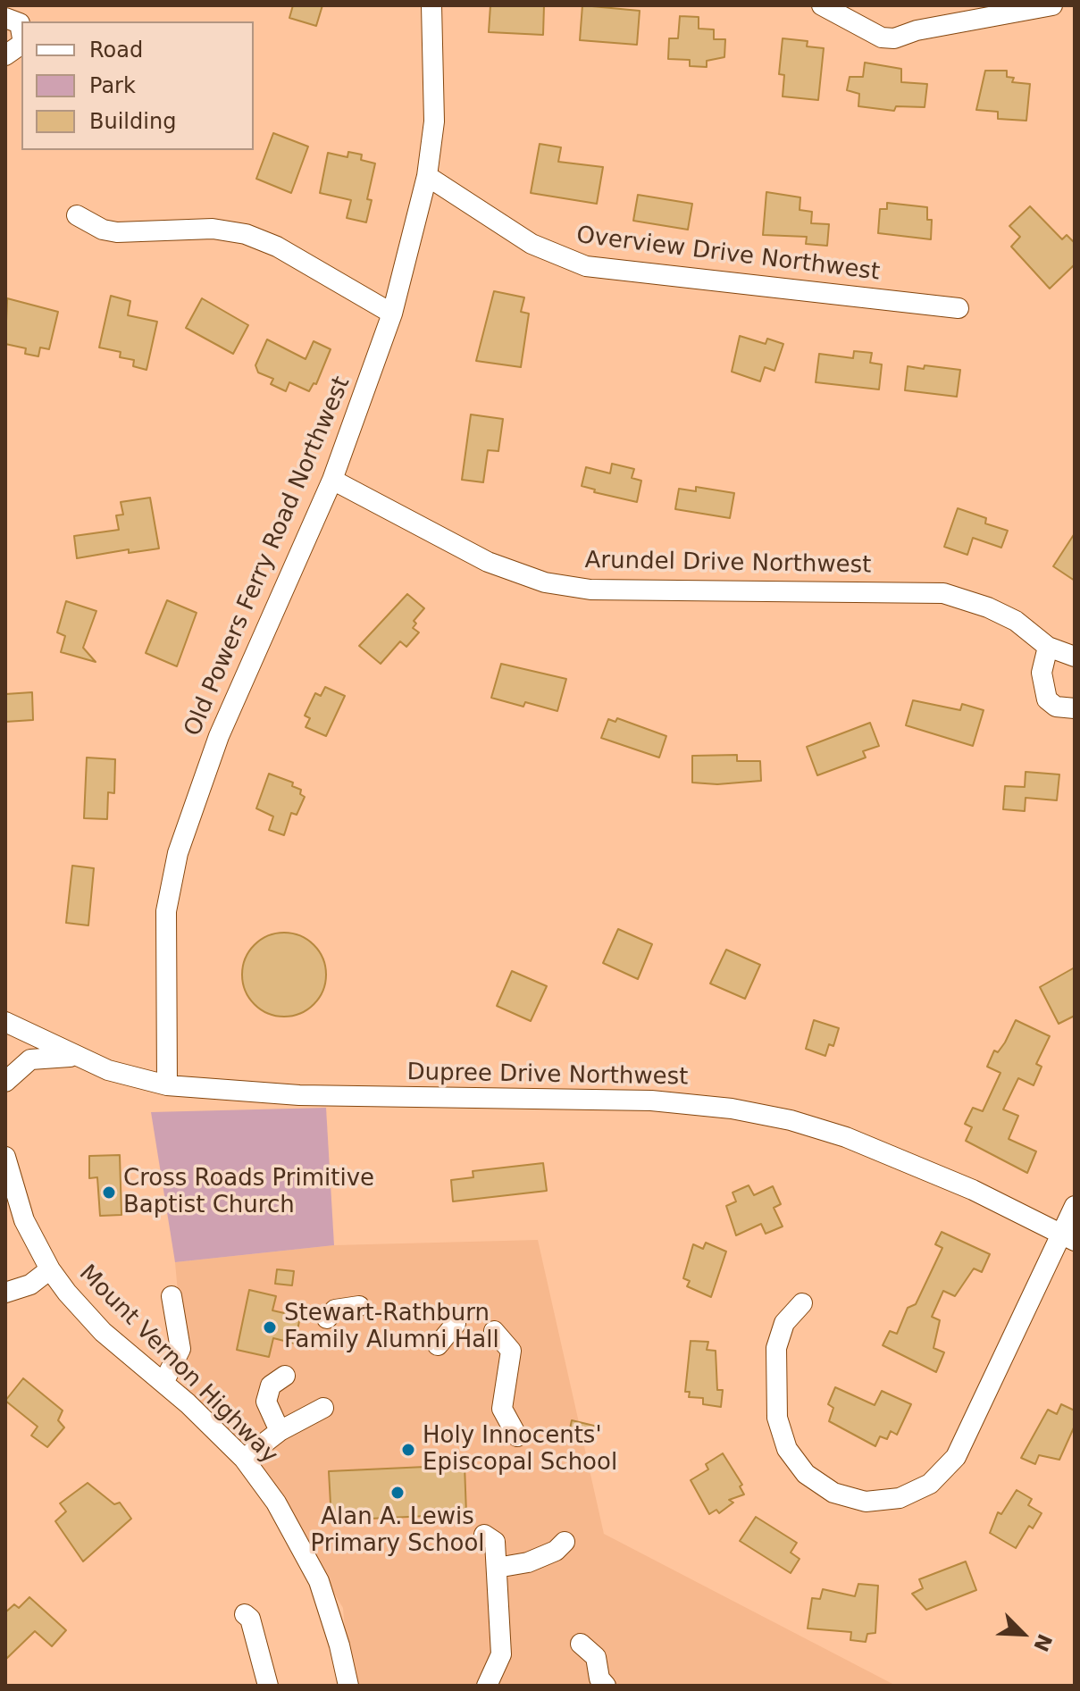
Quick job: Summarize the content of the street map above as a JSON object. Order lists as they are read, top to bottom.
{
  "streets": {
    "street": [
      "Overview Drive Northwest",
      "Old Powers Ferry Road Northwest",
      "Arundel Drive Northwest",
      "Dupree Drive Northwest",
      "Mount Vernon Highway"
    ]
  },
  "crossings": [
    ["Overview Drive Northwest", "Old Powers Ferry Road Northwest"],
    ["Old Powers Ferry Road Northwest", "Arundel Drive Northwest"],
    ["Old Powers Ferry Road Northwest", "Dupree Drive Northwest"]
  ],
  "places": [
    "Cross Roads Primitive Baptist Church",
    "Stewart-Rathburn Family Alumni Hall",
    "Holy Innocents' Episcopal School",
    "Alan A. Lewis Primary School"
  ],
  "legend": ["Road", "Park", "Building"],
  "north": "bottom right"
}
